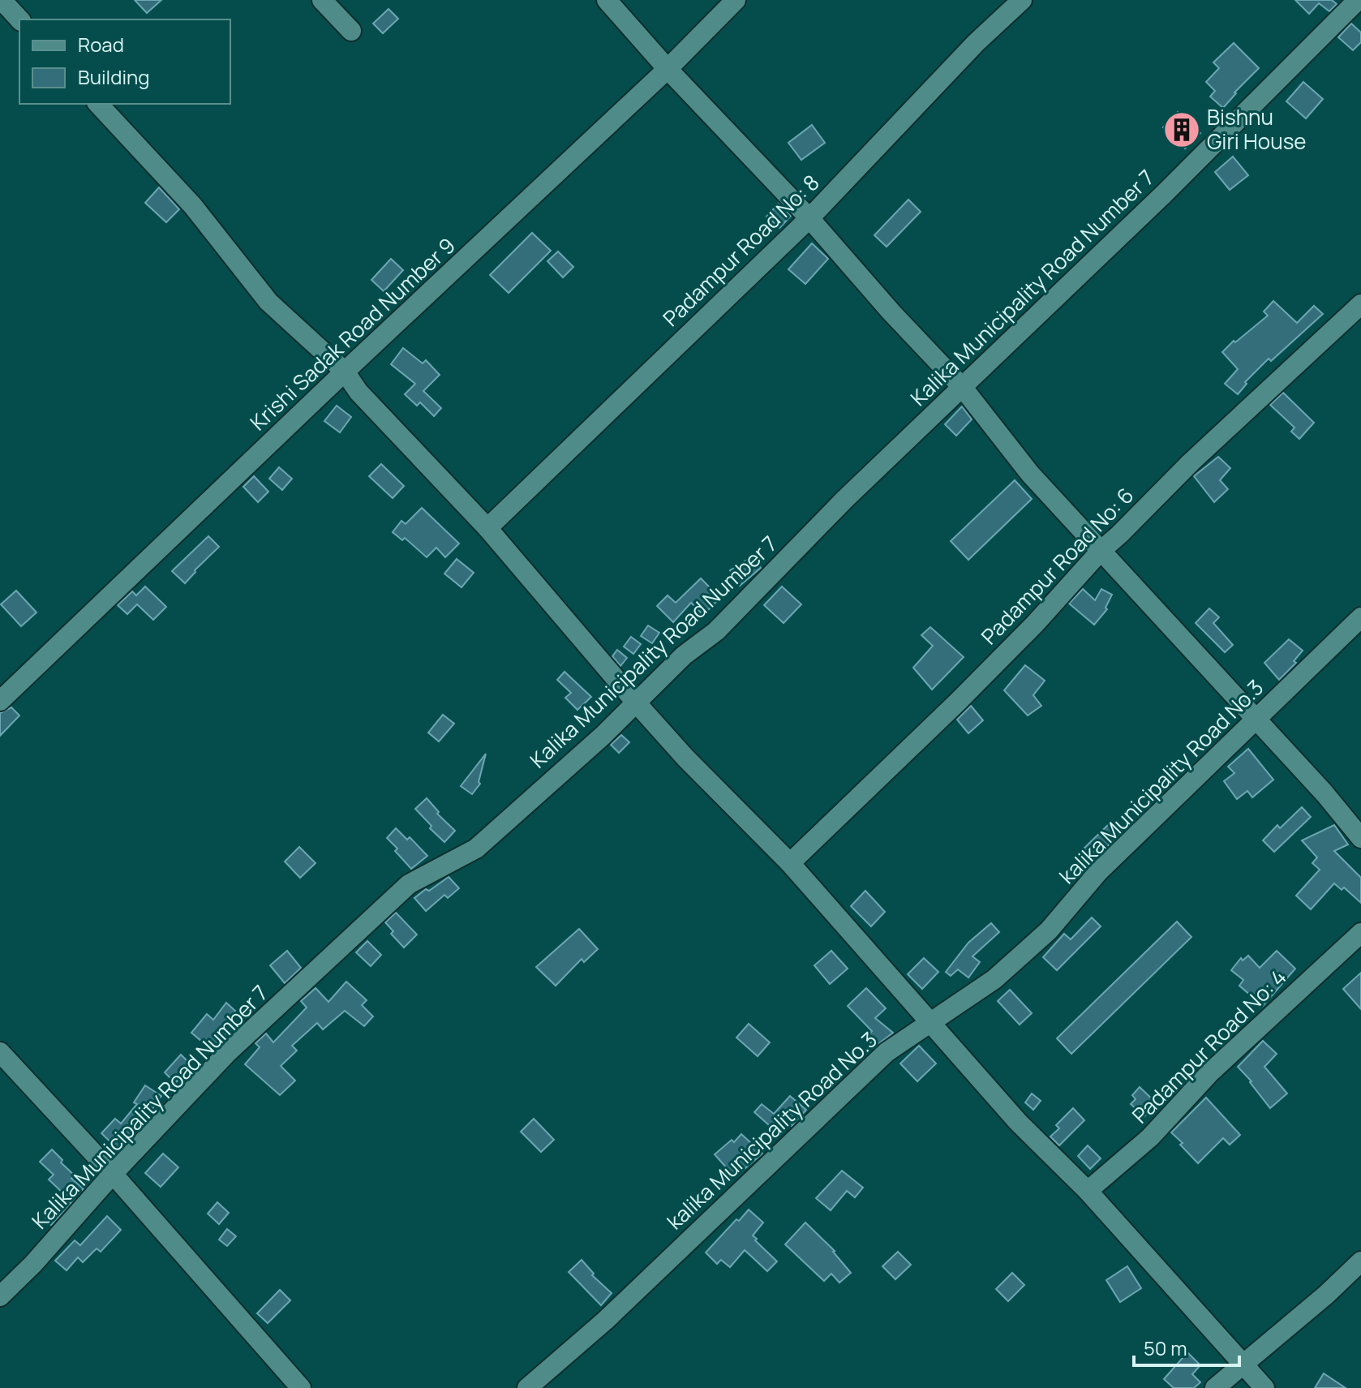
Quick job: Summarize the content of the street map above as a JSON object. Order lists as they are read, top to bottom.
{
  "streets": {
    "street": [
      "Padampur Road No: 8",
      "Kalika Municipality Road Number 7",
      "Krishi Sadak Road Number 9",
      "Padampur Road No: 6",
      "kalika Municipality Road No.3",
      "Padampur Road No: 4"
    ]
  },
  "places": {
    "building": ["Bishnu Giri House"]
  },
  "legend": ["Road", "Building"],
  "scale_bar": "50 m"
}
